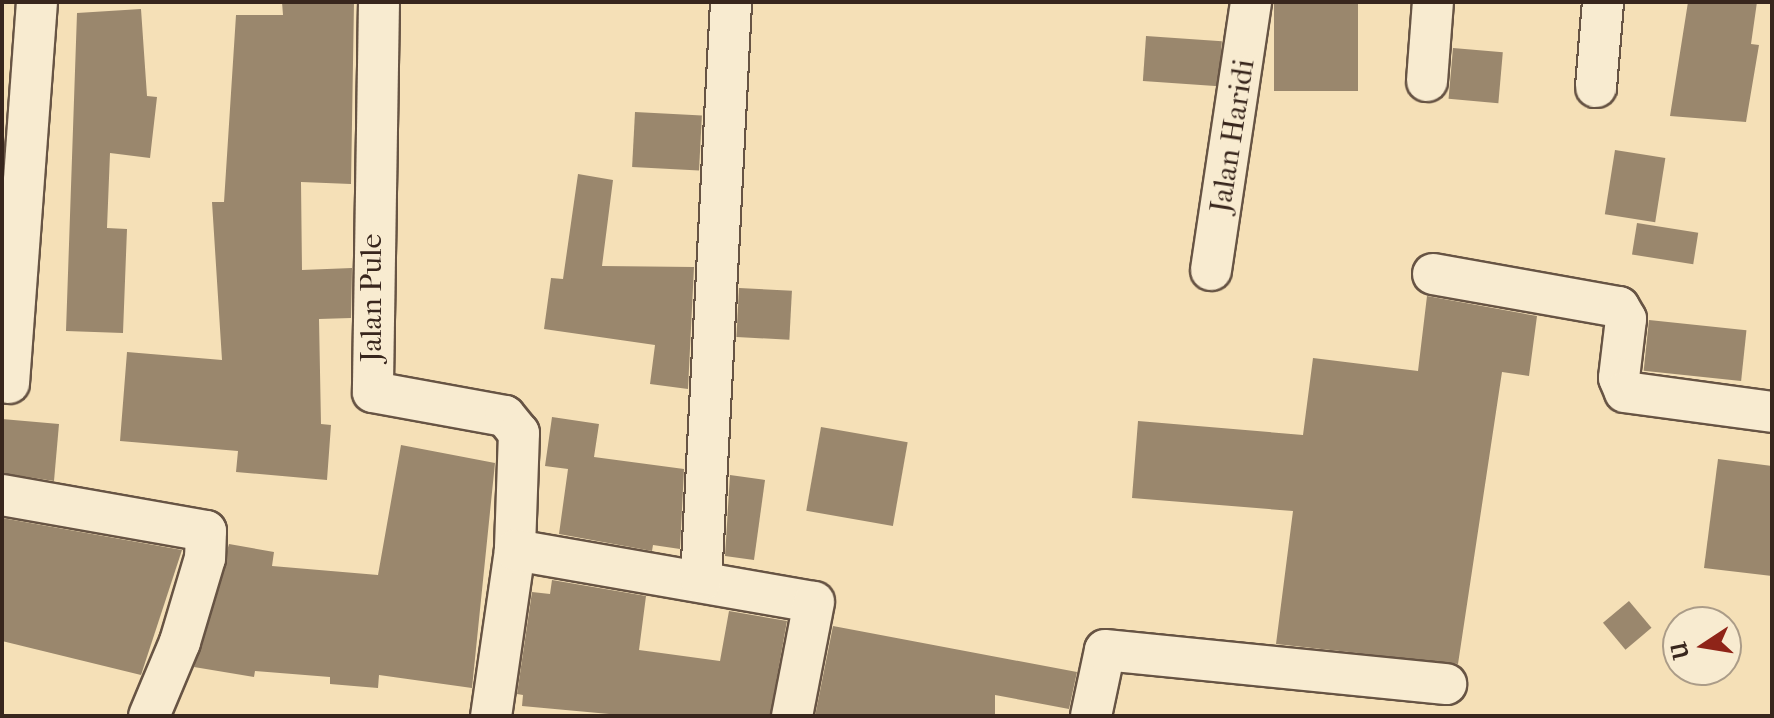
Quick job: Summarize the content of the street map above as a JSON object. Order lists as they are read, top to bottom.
{
  "streets": {
    "street": ["Jalan Haridi", "Jalan Pule"]
  },
  "north": "left"
}
